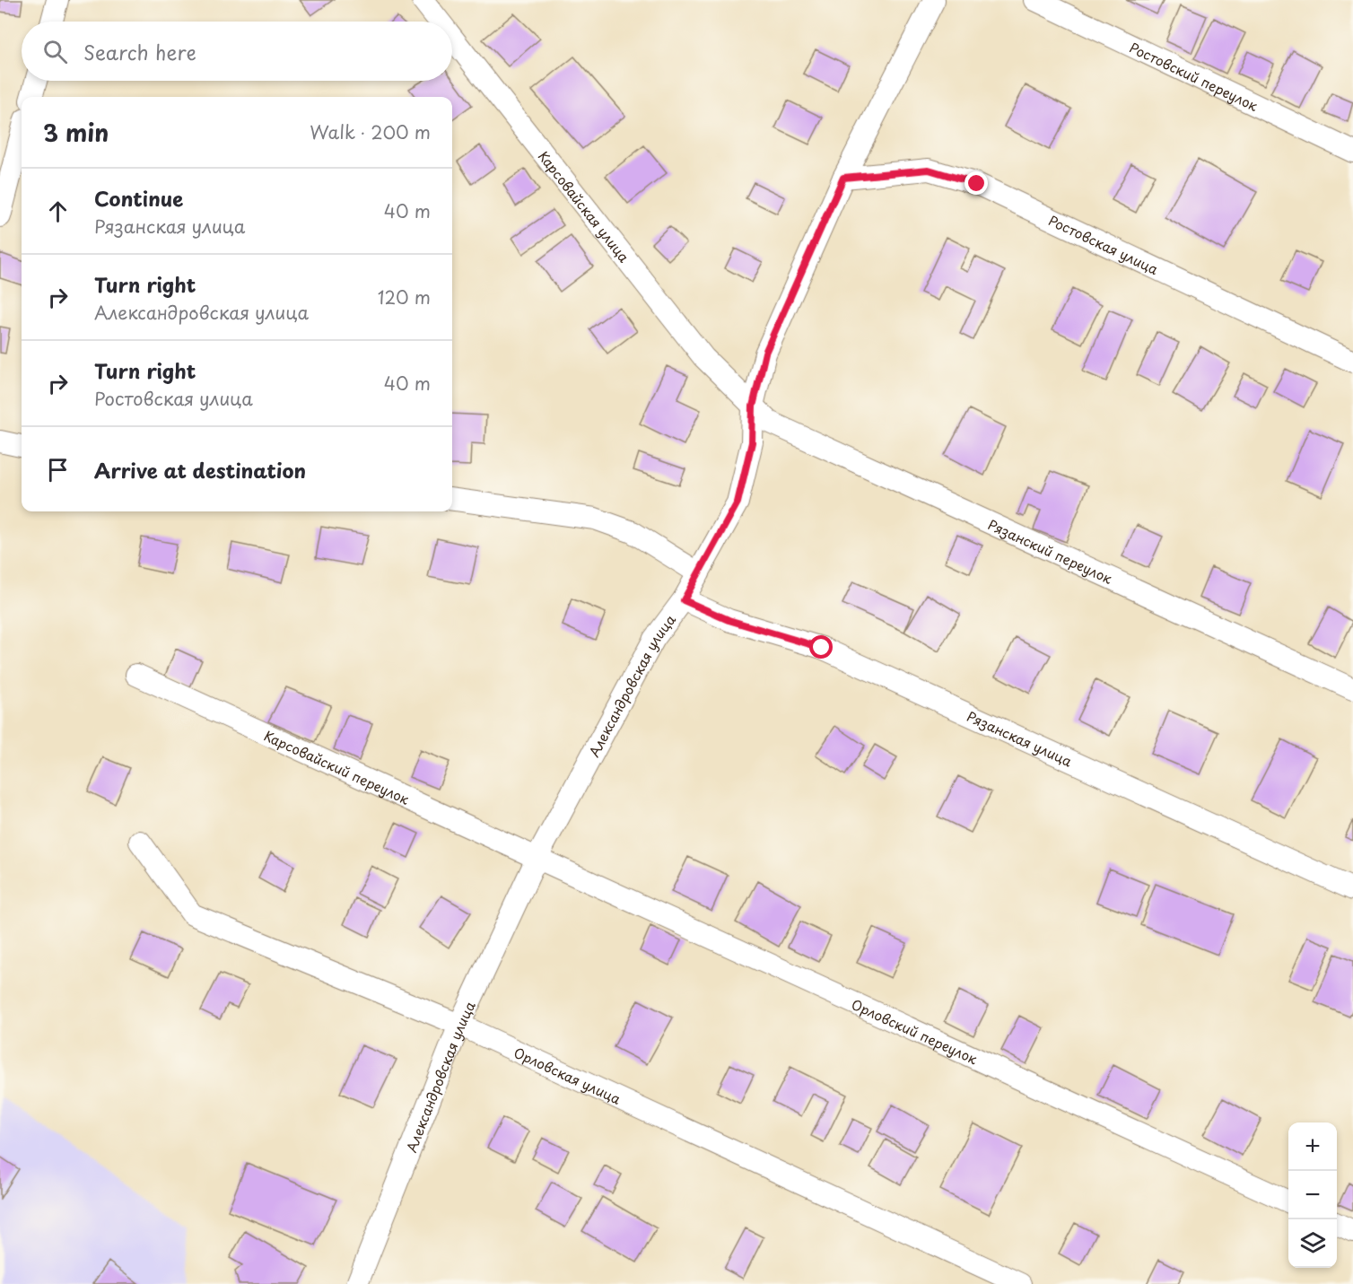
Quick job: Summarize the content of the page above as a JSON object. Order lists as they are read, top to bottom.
{
  "streets": {
    "street": [
      "Ростовский переулок",
      "Карсовайская улица",
      "Ростовская улица",
      "Рязанский переулок",
      "Александровская улица",
      "Рязанская улица",
      "Карсовайский переулок",
      "Орловский переулок",
      "Орловская улица"
    ]
  },
  "crossings": [
    ["Карсовайская улица", "Рязанский переулок"],
    ["Карсовайская улица", "Александровская улица"],
    ["Ростовская улица", "Александровская улица"],
    ["Рязанский переулок", "Александровская улица"],
    ["Александровская улица", "Рязанская улица"],
    ["Александровская улица", "Карсовайский переулок"],
    ["Александровская улица", "Орловский переулок"],
    ["Александровская улица", "Орловская улица"],
    ["Карсовайский переулок", "Орловский переулок"]
  ],
  "page": {
    "search": "Search here",
    "heading": ["3 min", "Walk · 200 m"],
    "list": [
      ["Continue", "Рязанская улица", "40 m"],
      ["Turn right", "Александровская улица", "120 m"],
      ["Turn right", "Ростовская улица", "40 m"],
      "Arrive at destination"
    ],
    "map_buttons": ["+", "−"]
  }
}
